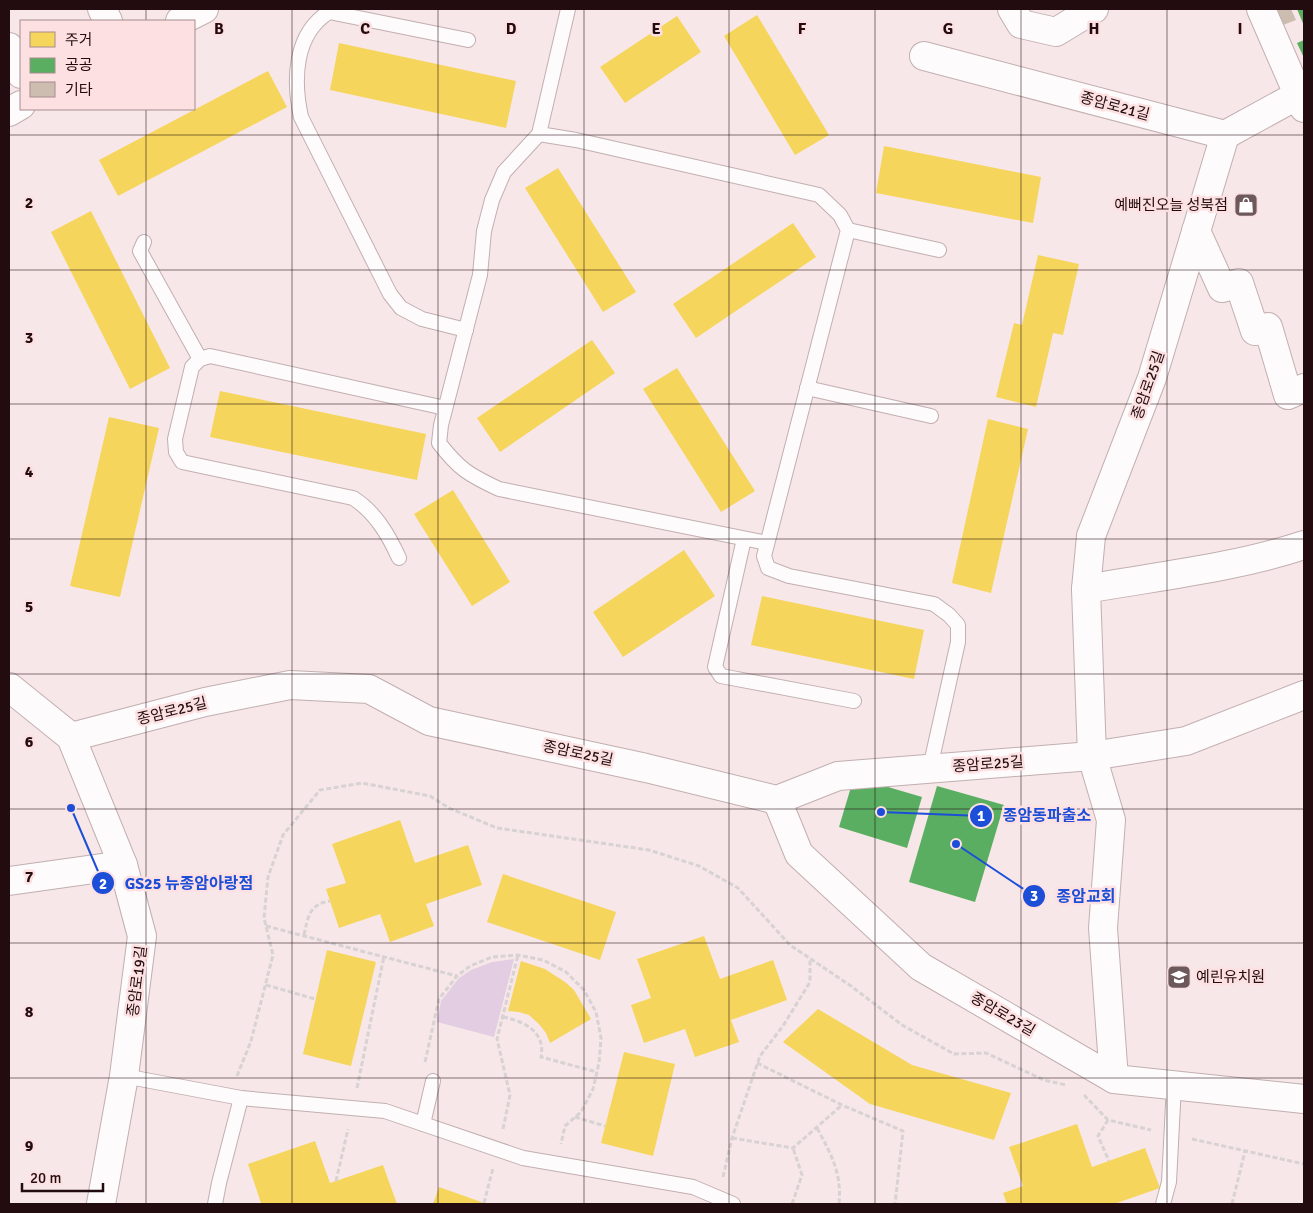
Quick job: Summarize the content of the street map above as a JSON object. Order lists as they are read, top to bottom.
{
  "streets": {
    "street": [
      "종암로21길",
      "종암로25길",
      "종암로19길",
      "종암로23길"
    ]
  },
  "crossings": [
    ["종암로21길", "종암로25길"],
    ["종암로25길", "종암로19길"],
    ["종암로25길", "종암로23길"]
  ],
  "places": {
    "shop": ["예뻐진오늘 성북점"],
    "other": ["GS25 뉴종암아랑점", "종암동파출소", "종암교회"],
    "school or university": ["예린유치원"]
  },
  "legend": ["주거", "공공", "기타"],
  "scale_bar": "20 m",
  "grid": {
    "columns": [
      "B",
      "C",
      "D",
      "E",
      "F",
      "G",
      "H",
      "I"
    ],
    "rows": [
      "2",
      "3",
      "4",
      "5",
      "6",
      "7",
      "8",
      "9"
    ]
  }
}
